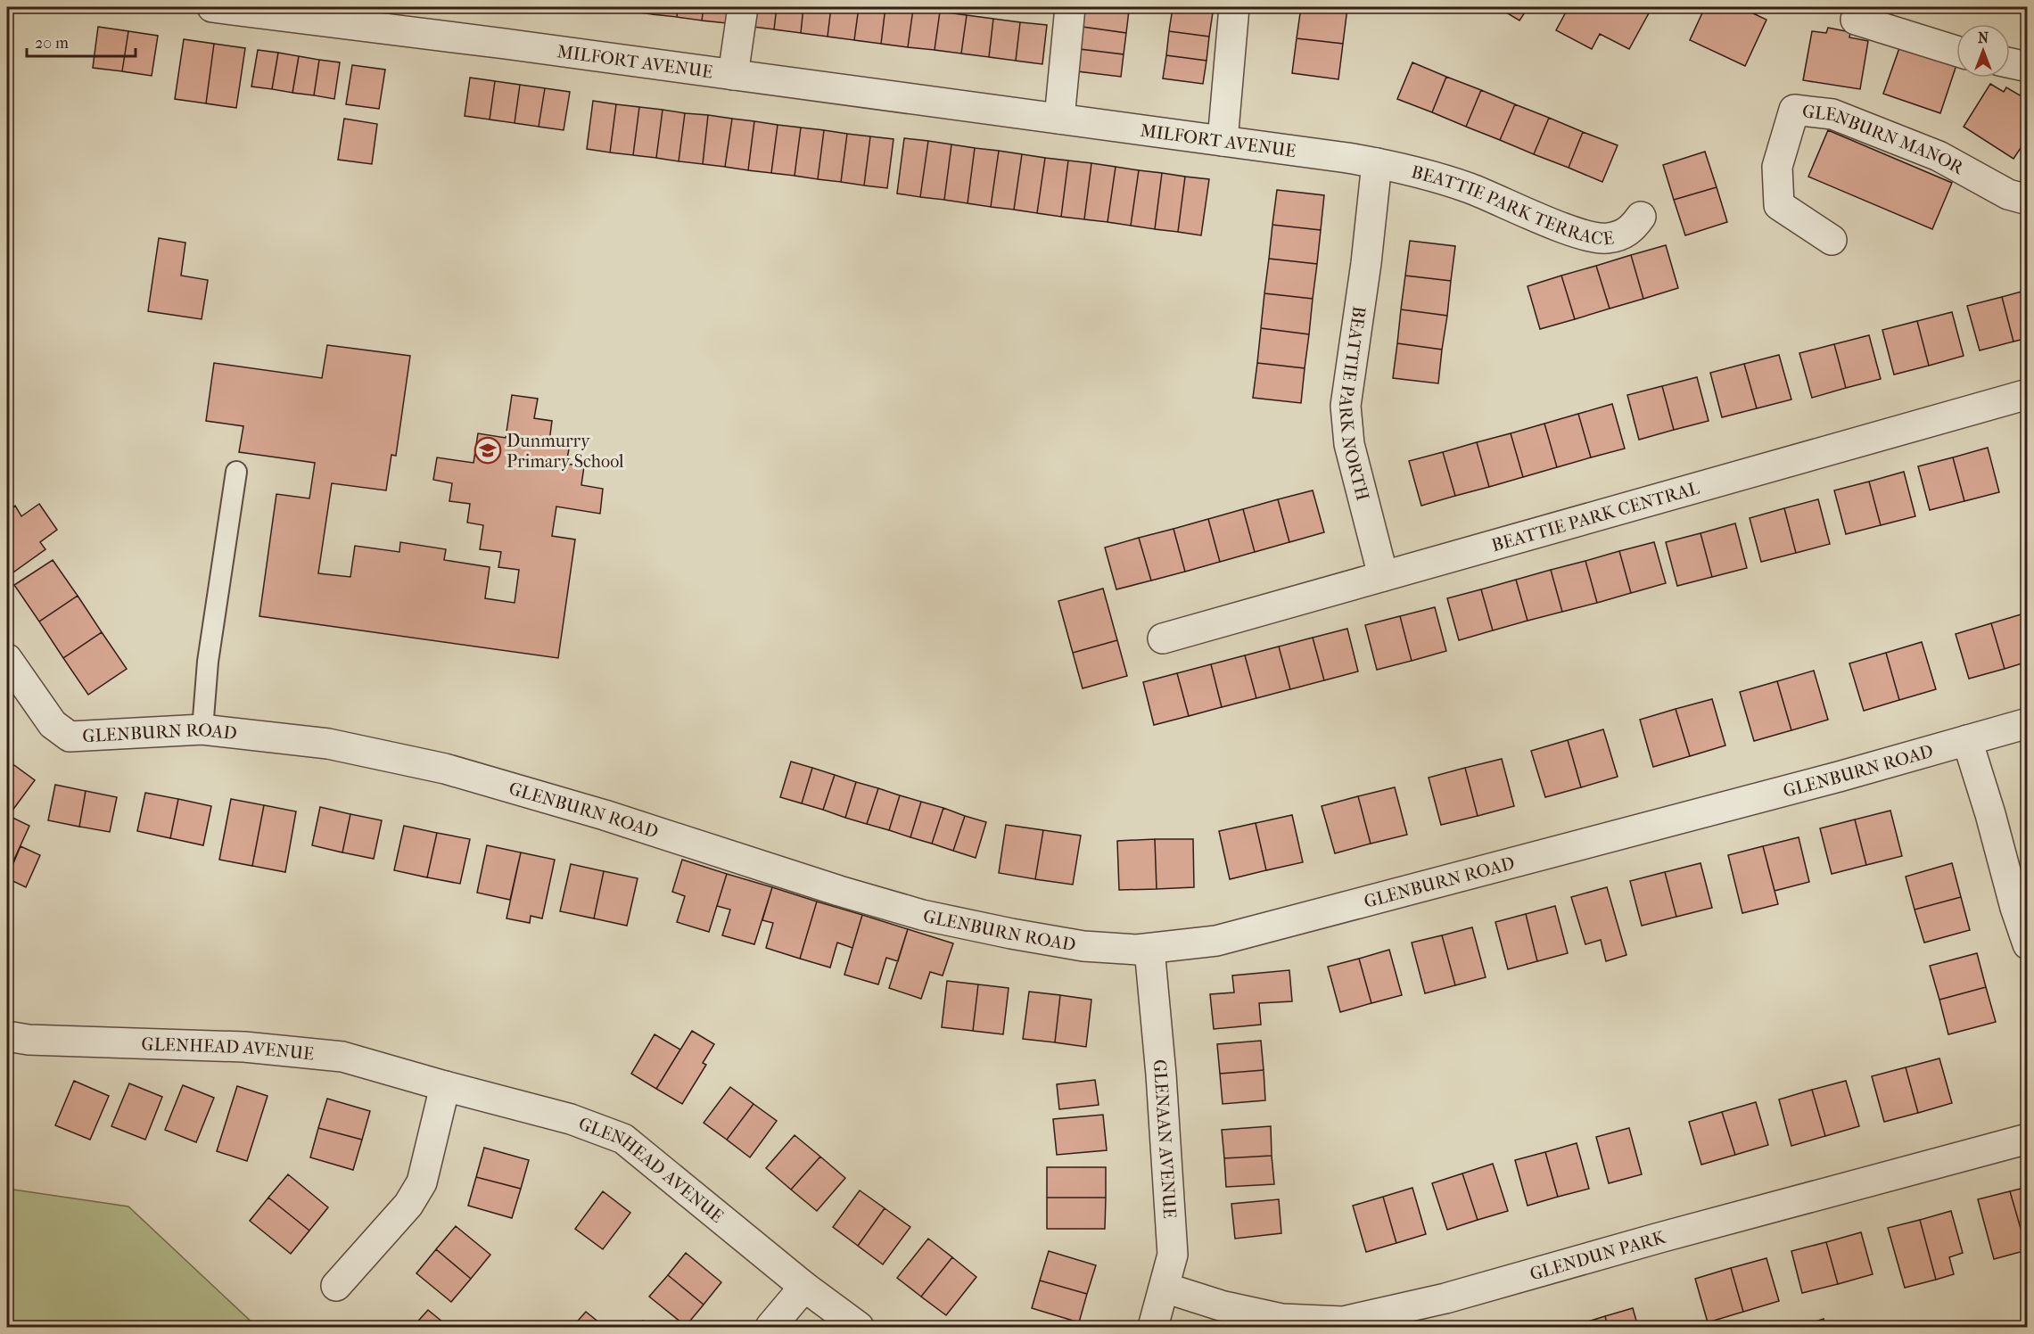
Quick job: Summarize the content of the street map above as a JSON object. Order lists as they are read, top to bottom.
{
  "streets": {
    "street": [
      "MILFORT AVENUE",
      "GLENBURN MANOR",
      "BEATTIE PARK TERRACE",
      "BEATTIE PARK NORTH",
      "BEATTIE PARK CENTRAL",
      "GLENBURN ROAD",
      "GLENHEAD AVENUE",
      "GLENAAN AVENUE",
      "GLENDUN PARK"
    ]
  },
  "crossings": [
    ["MILFORT AVENUE", "BEATTIE PARK TERRACE"],
    ["MILFORT AVENUE", "BEATTIE PARK NORTH"],
    ["BEATTIE PARK TERRACE", "BEATTIE PARK NORTH"],
    ["BEATTIE PARK NORTH", "BEATTIE PARK CENTRAL"],
    ["GLENBURN ROAD", "GLENAAN AVENUE"],
    ["GLENAAN AVENUE", "GLENDUN PARK"]
  ],
  "places": {
    "school or university": ["Dunmurry Primary School"]
  },
  "scale_bar": "20 m",
  "north": "top"
}
